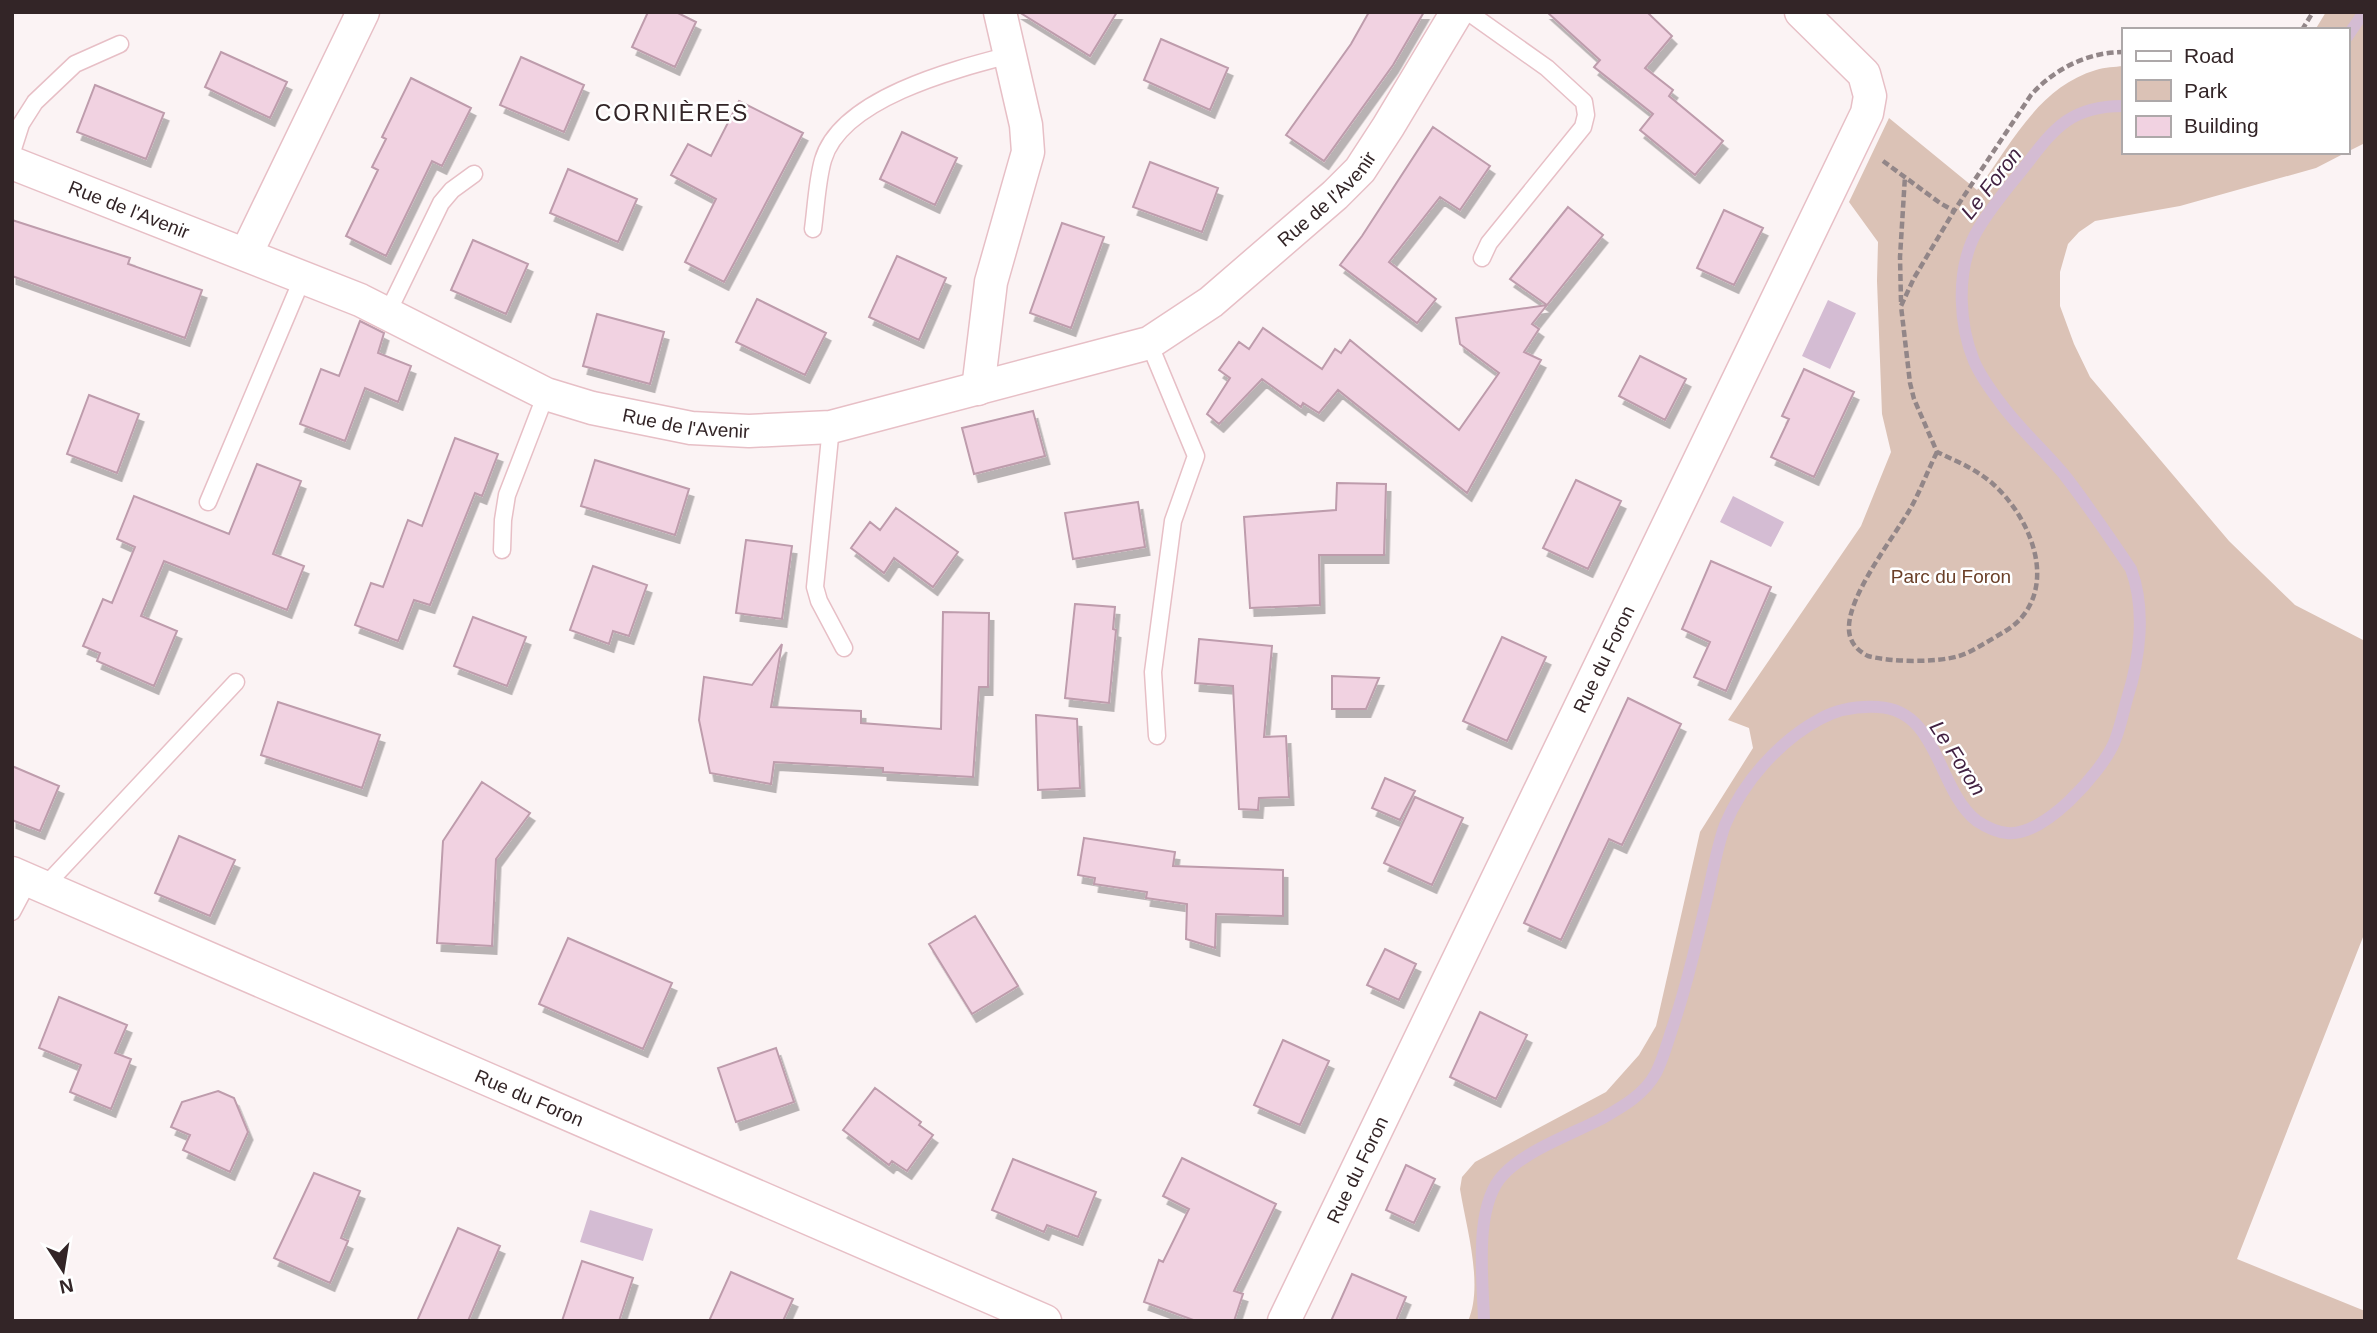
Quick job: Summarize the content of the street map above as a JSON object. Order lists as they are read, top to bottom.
{
  "streets": {
    "street": ["Rue de l'Avenir", "Rue du Foron"]
  },
  "districts": ["CORNIÈRES"],
  "water": ["Le Foron"],
  "parks": ["Parc du Foron"],
  "legend": ["Road", "Park", "Building"],
  "north": "bottom"
}
